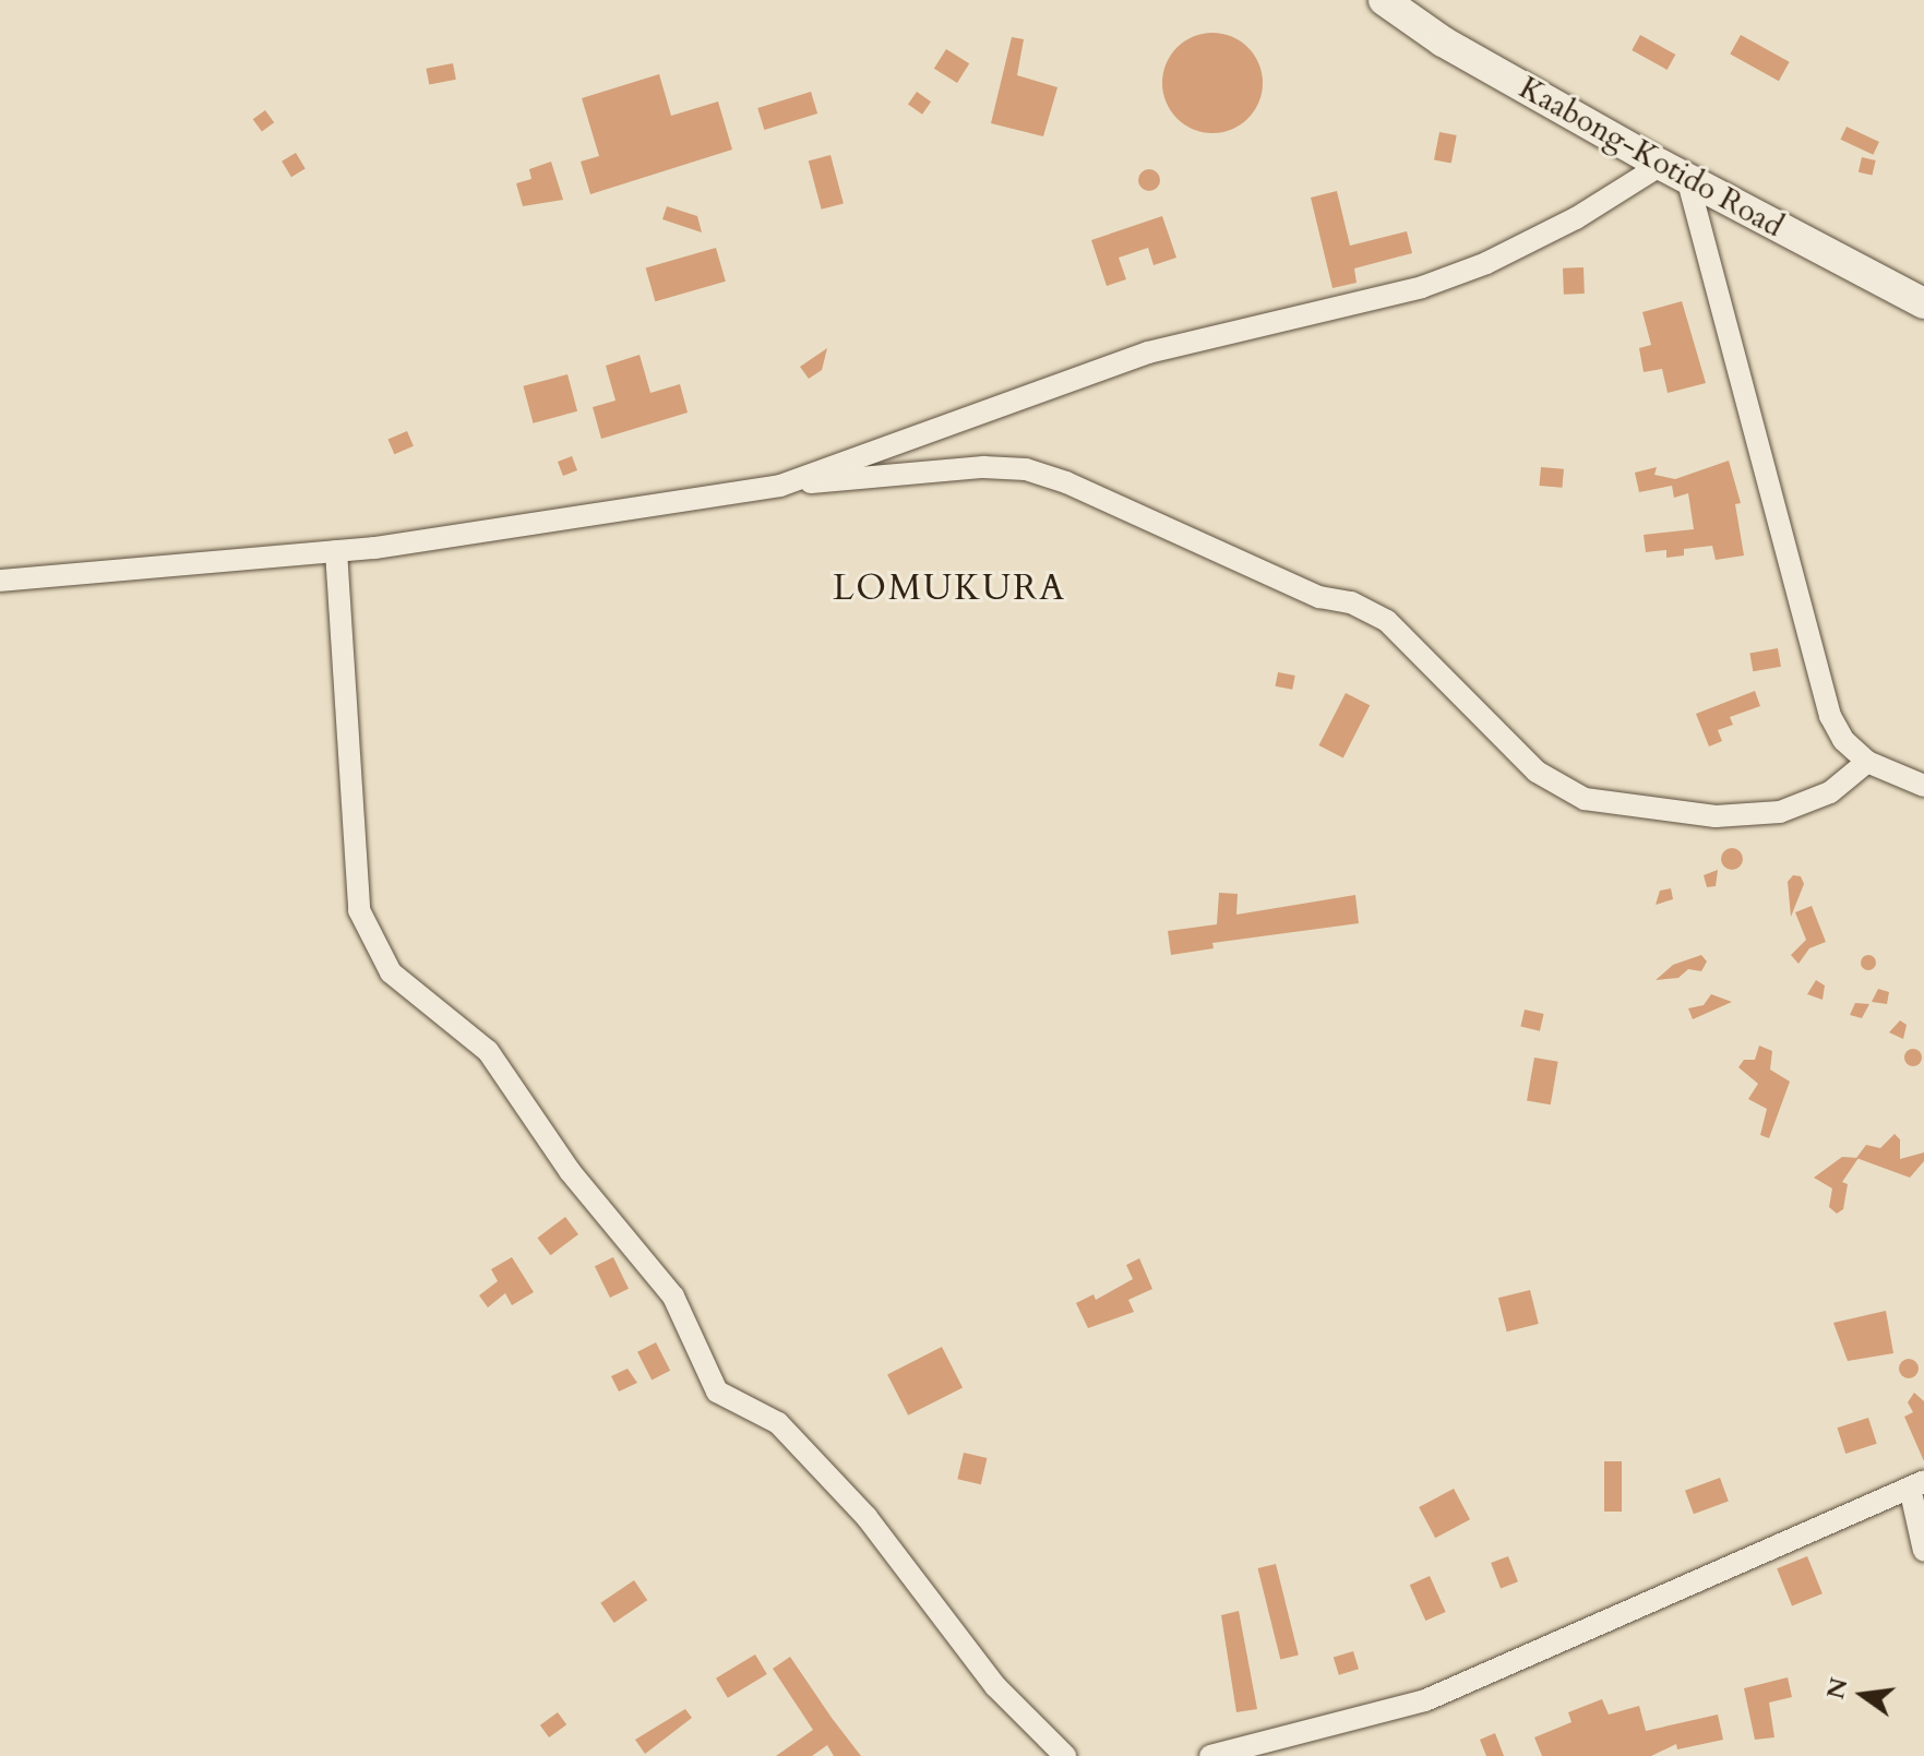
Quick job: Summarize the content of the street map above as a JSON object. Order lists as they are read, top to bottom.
{
  "streets": {
    "street": ["Kaabong-Kotido Road"]
  },
  "districts": ["LOMUKURA"],
  "north": "left"
}
